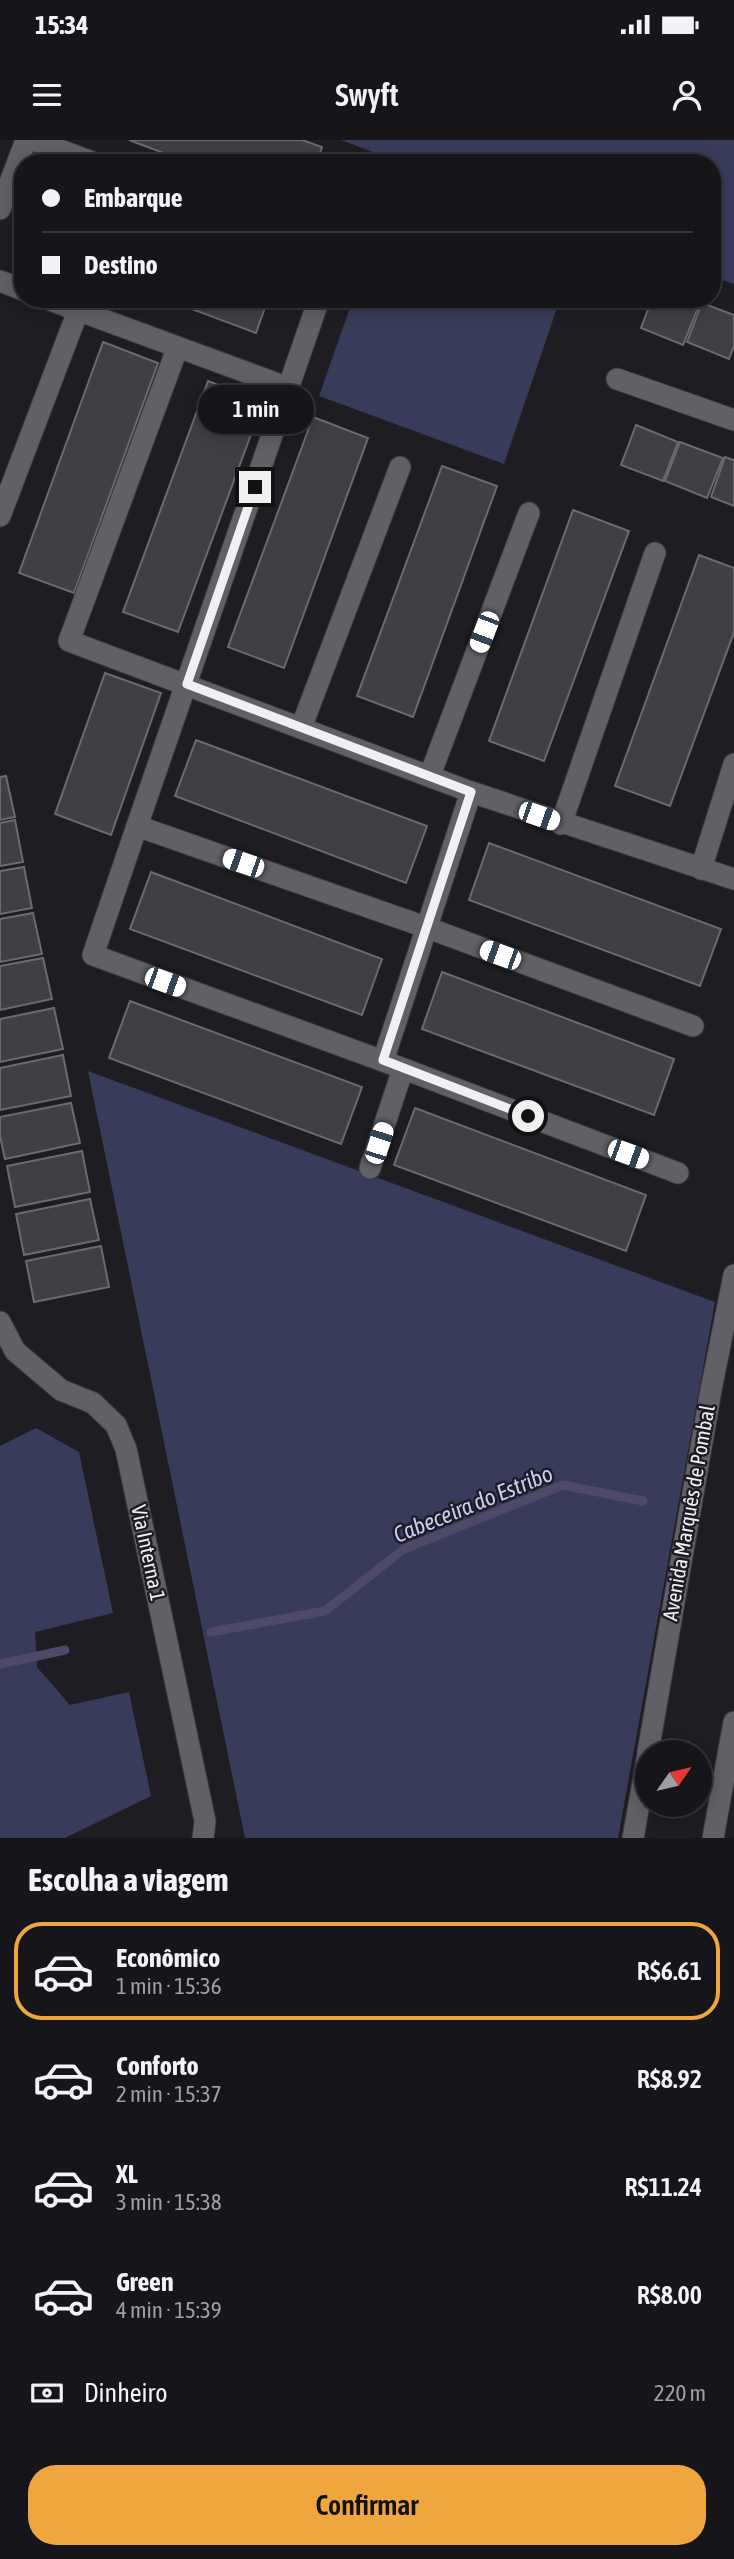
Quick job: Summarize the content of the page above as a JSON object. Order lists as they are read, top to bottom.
{
  "streets": {
    "street": ["Avenida Marquês de Pombal", "Via Interna 1"]
  },
  "water": ["Cabeceira do Estribo"],
  "north": "top right",
  "page": {
    "status": "15:34",
    "header": "Swyft",
    "banner": ["Embarque", "Destino"],
    "bubble": "1 min",
    "heading": "Escolha a viagem",
    "list": [
      {
        "name": "Econômico",
        "note": "1 min · 15:36",
        "value": "R$6.61"
      },
      {
        "name": "Conforto",
        "note": "2 min · 15:37",
        "value": "R$8.92"
      },
      {
        "name": "XL",
        "note": "3 min · 15:38",
        "value": "R$11.24"
      },
      {
        "name": "Green",
        "note": "4 min · 15:39",
        "value": "R$8.00"
      }
    ],
    "pay": ["Dinheiro", "220 m"],
    "buttons": "Confirmar"
  }
}
